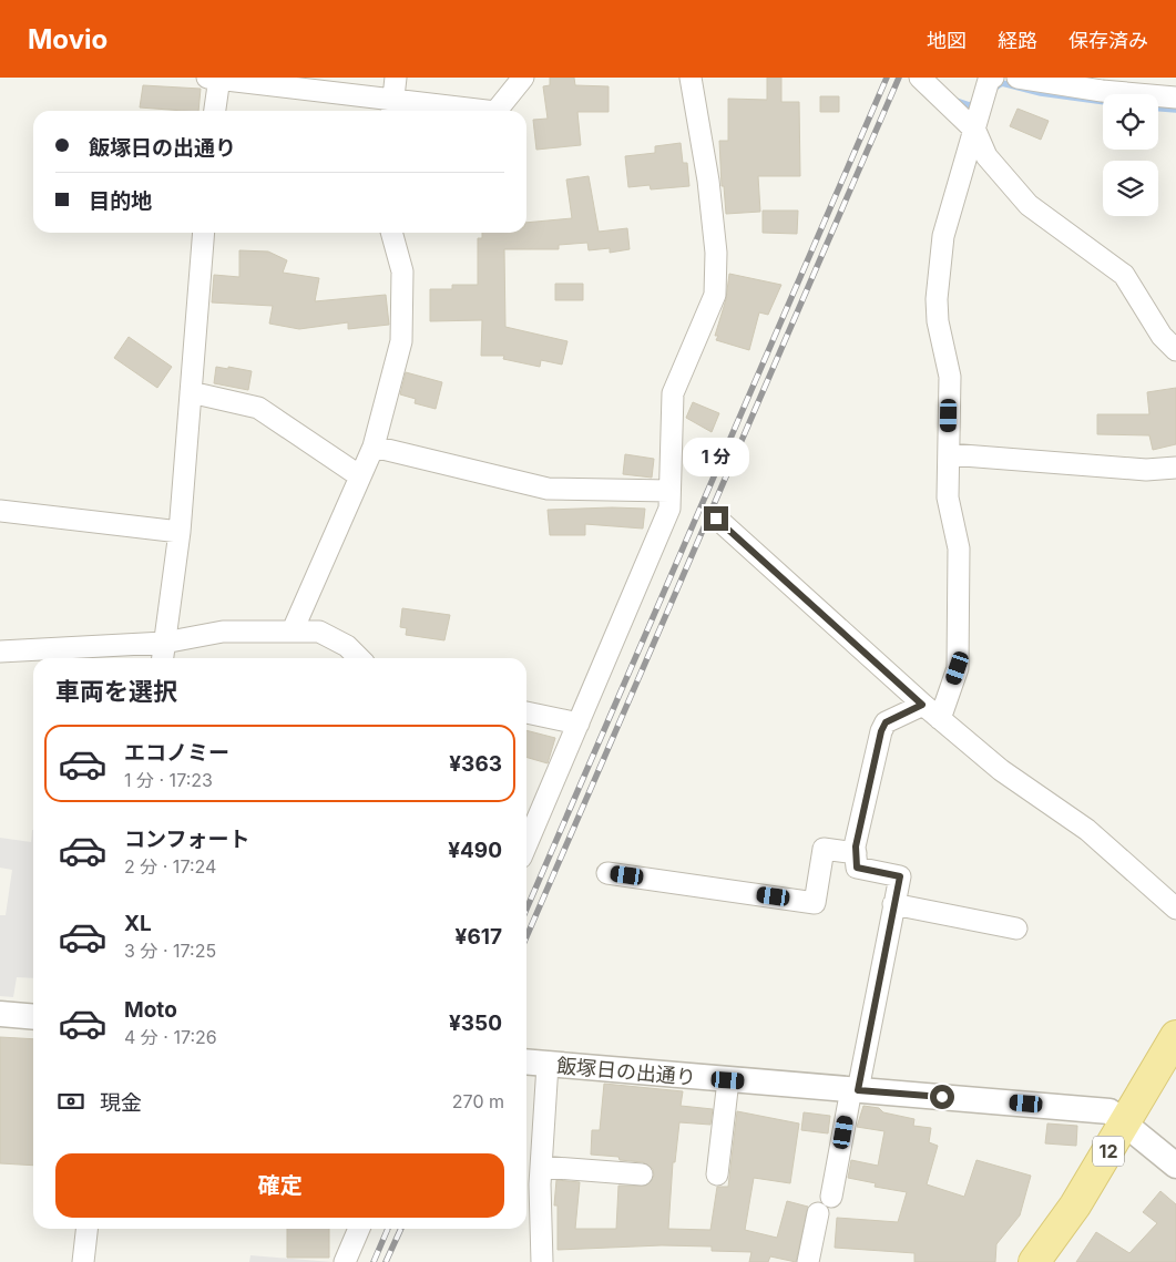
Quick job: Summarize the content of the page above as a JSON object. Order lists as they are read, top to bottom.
{
  "streets": {
    "main road": ["12"],
    "street": ["飯塚日の出通り"]
  },
  "crossings": [
    ["飯塚日の出通り", "12"]
  ],
  "page": {
    "header": "Movio",
    "nav": ["地図", "経路", "保存済み"],
    "banner": ["飯塚日の出通り", "目的地"],
    "bubble": "1 分",
    "heading": "車両を選択",
    "list": [
      {
        "name": "エコノミー",
        "note": "1 分 · 17:23",
        "value": "¥363"
      },
      {
        "name": "コンフォート",
        "note": "2 分 · 17:24",
        "value": "¥490"
      },
      {
        "name": "XL",
        "note": "3 分 · 17:25",
        "value": "¥617"
      },
      {
        "name": "Moto",
        "note": "4 分 · 17:26",
        "value": "¥350"
      }
    ],
    "pay": ["現金", "270 m"],
    "buttons": "確定"
  }
}
